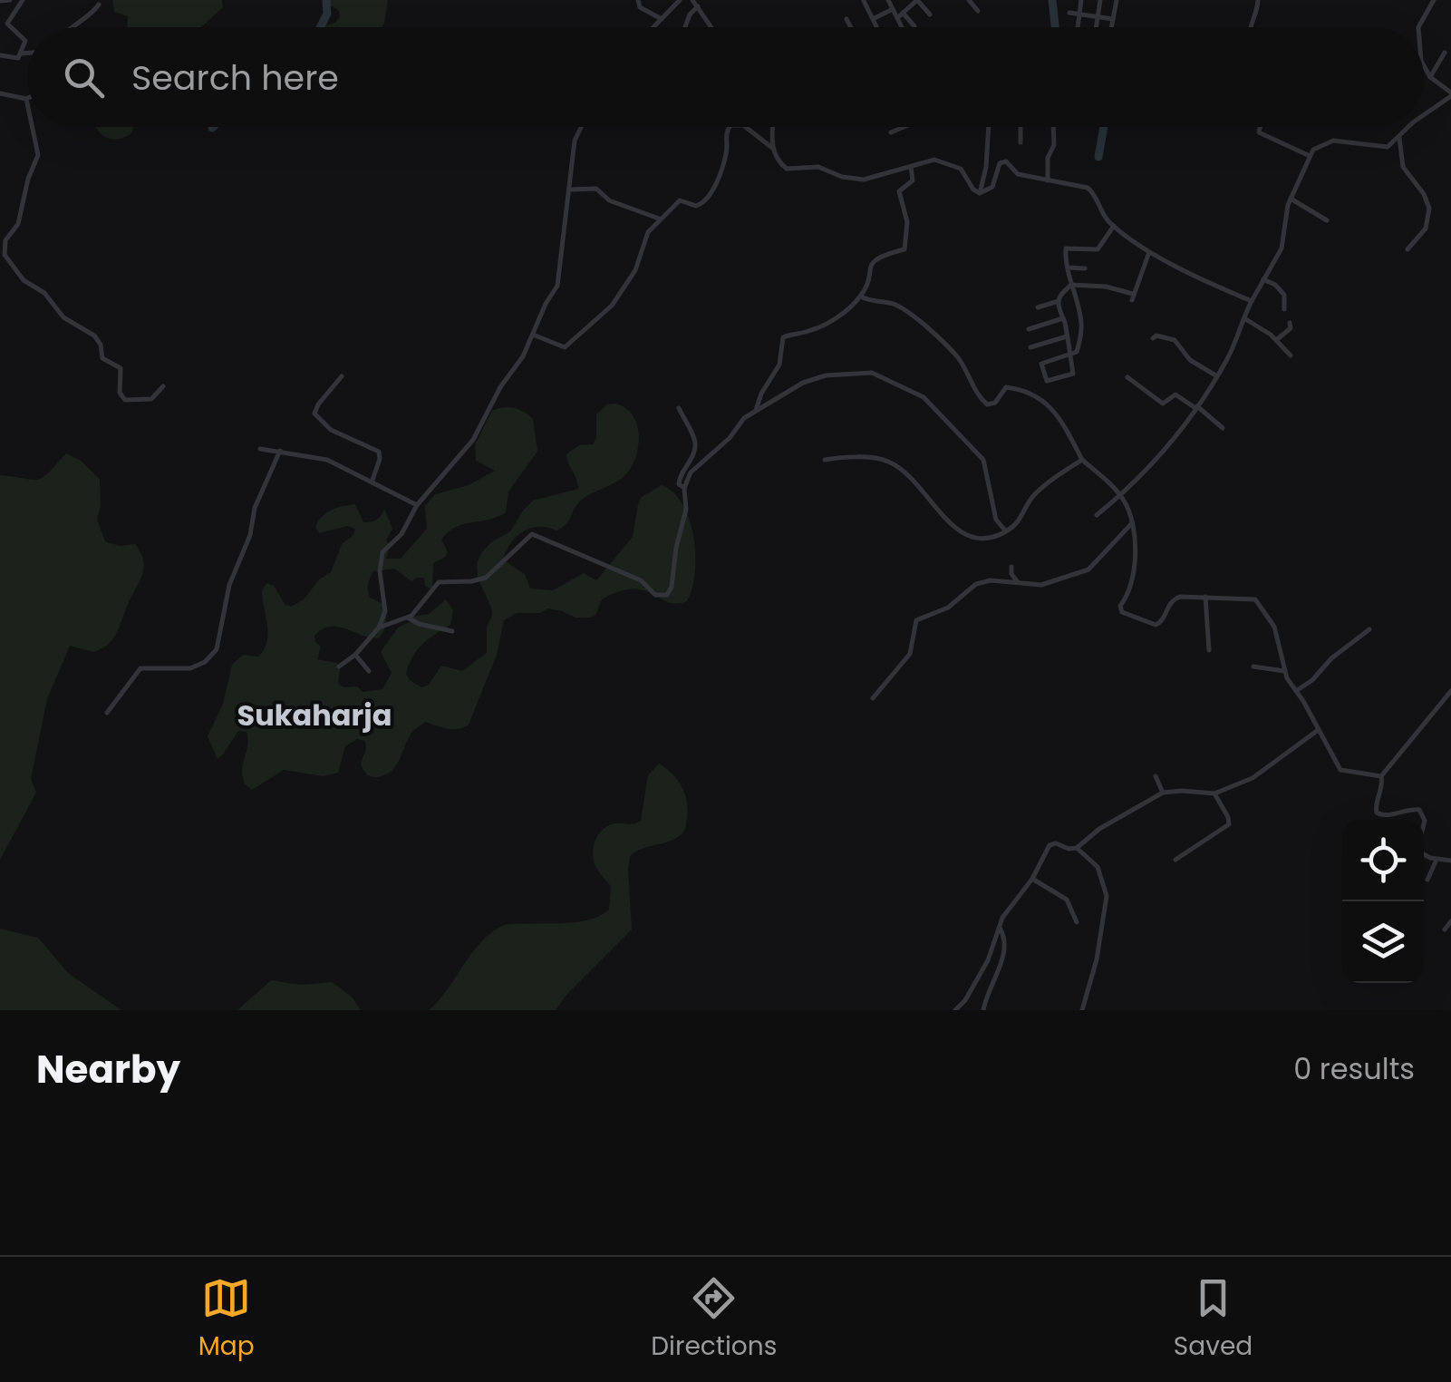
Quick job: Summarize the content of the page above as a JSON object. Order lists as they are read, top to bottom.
{
  "districts": ["Sukaharja"],
  "page": {
    "search": "Search here",
    "heading": ["Nearby", "0 results"],
    "nav": ["Map", "Directions", "Saved"]
  }
}
